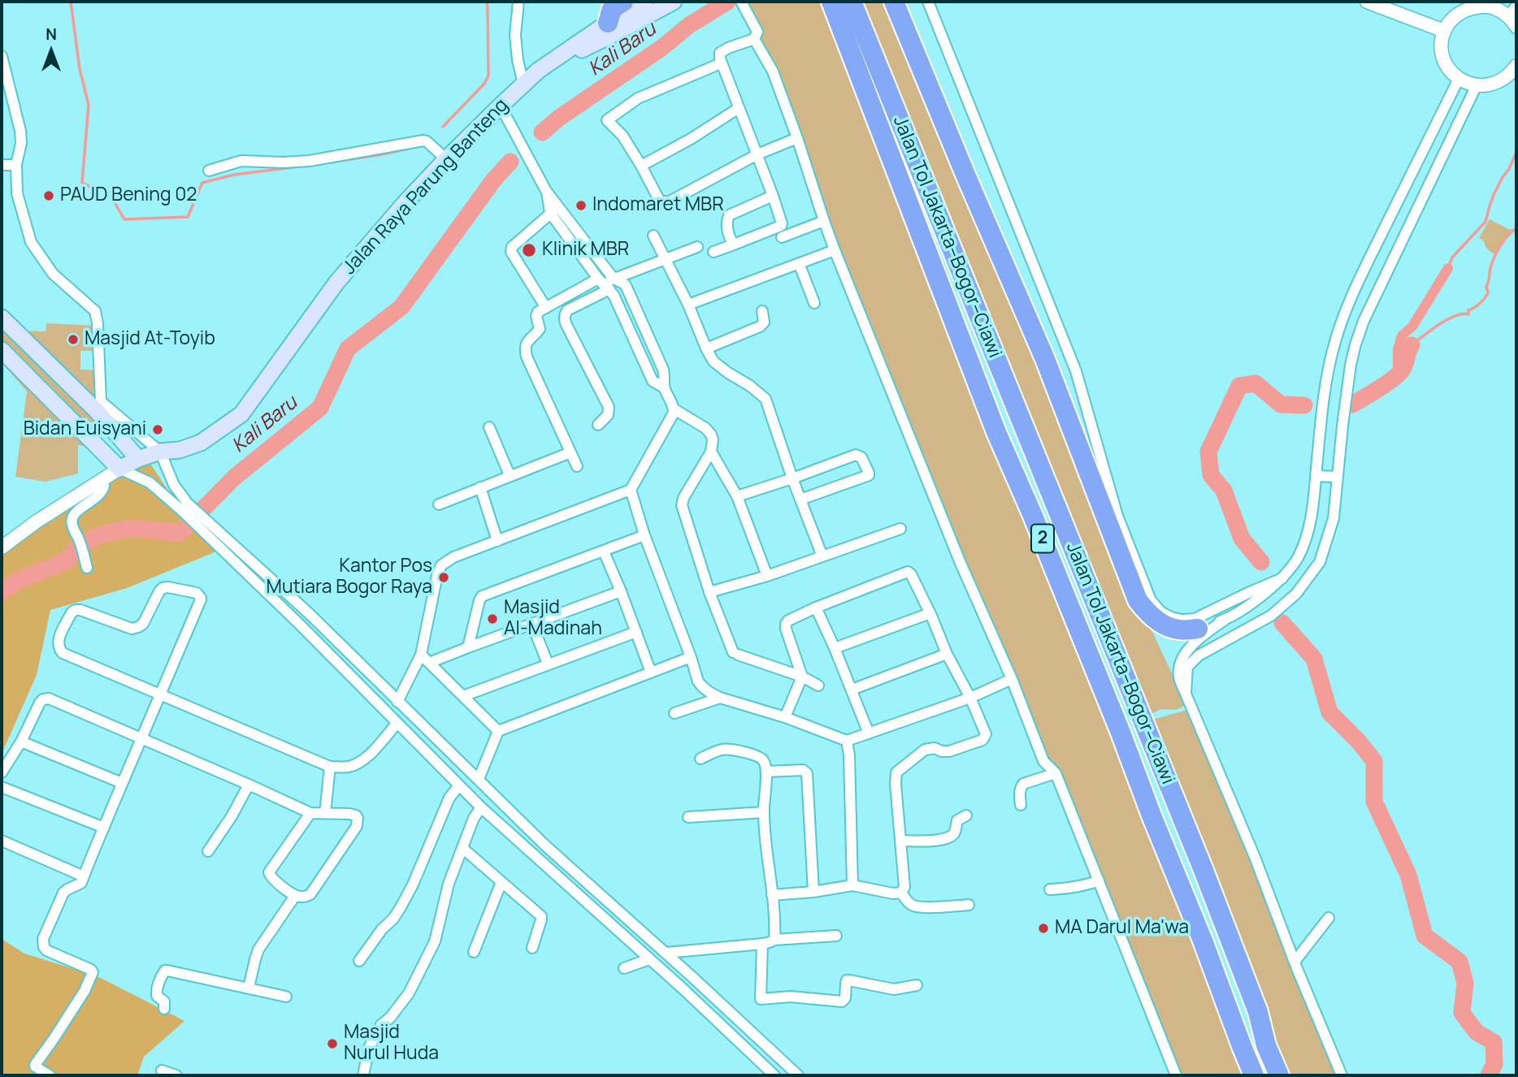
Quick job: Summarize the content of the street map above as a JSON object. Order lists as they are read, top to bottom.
{
  "streets": {
    "highway": ["Jalan Tol Jakarta–Bogor–Ciawi", "2"],
    "main road": ["Jalan Raya Parung Banteng"]
  },
  "water": ["Kali Baru"],
  "places": [
    "PAUD Bening 02",
    "Indomaret MBR",
    "Klinik MBR",
    "Masjid At-Toyib",
    "Bidan Euisyani",
    "Kantor Pos Mutiara Bogor Raya",
    "Masjid Al-Madinah",
    "MA Darul Ma'wa",
    "Masjid Nurul Huda"
  ],
  "north": "top"
}
